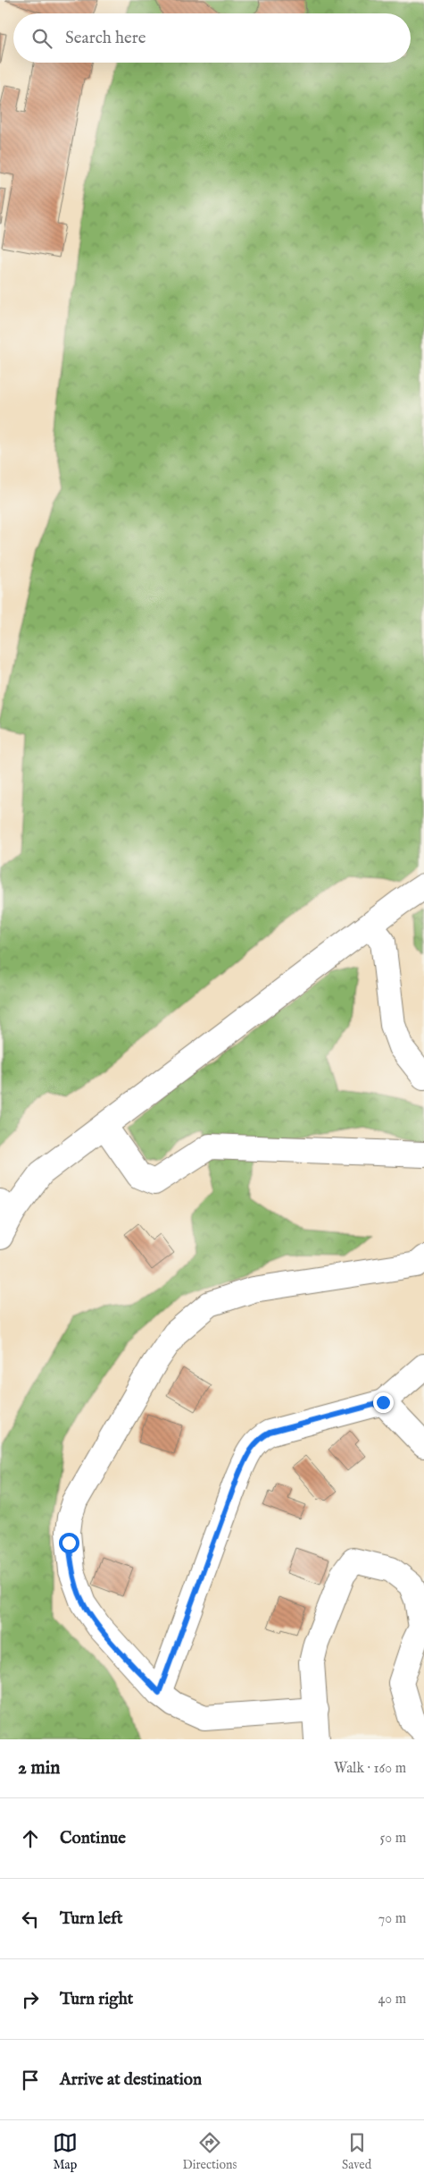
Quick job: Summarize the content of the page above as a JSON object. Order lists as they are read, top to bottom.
{
  "page": {
    "search": "Search here",
    "heading": ["2 min", "Walk · 160 m"],
    "list": [
      ["Continue", "50 m"],
      ["Turn left", "70 m"],
      ["Turn right", "40 m"],
      "Arrive at destination"
    ],
    "nav": ["Map", "Directions", "Saved"]
  }
}
